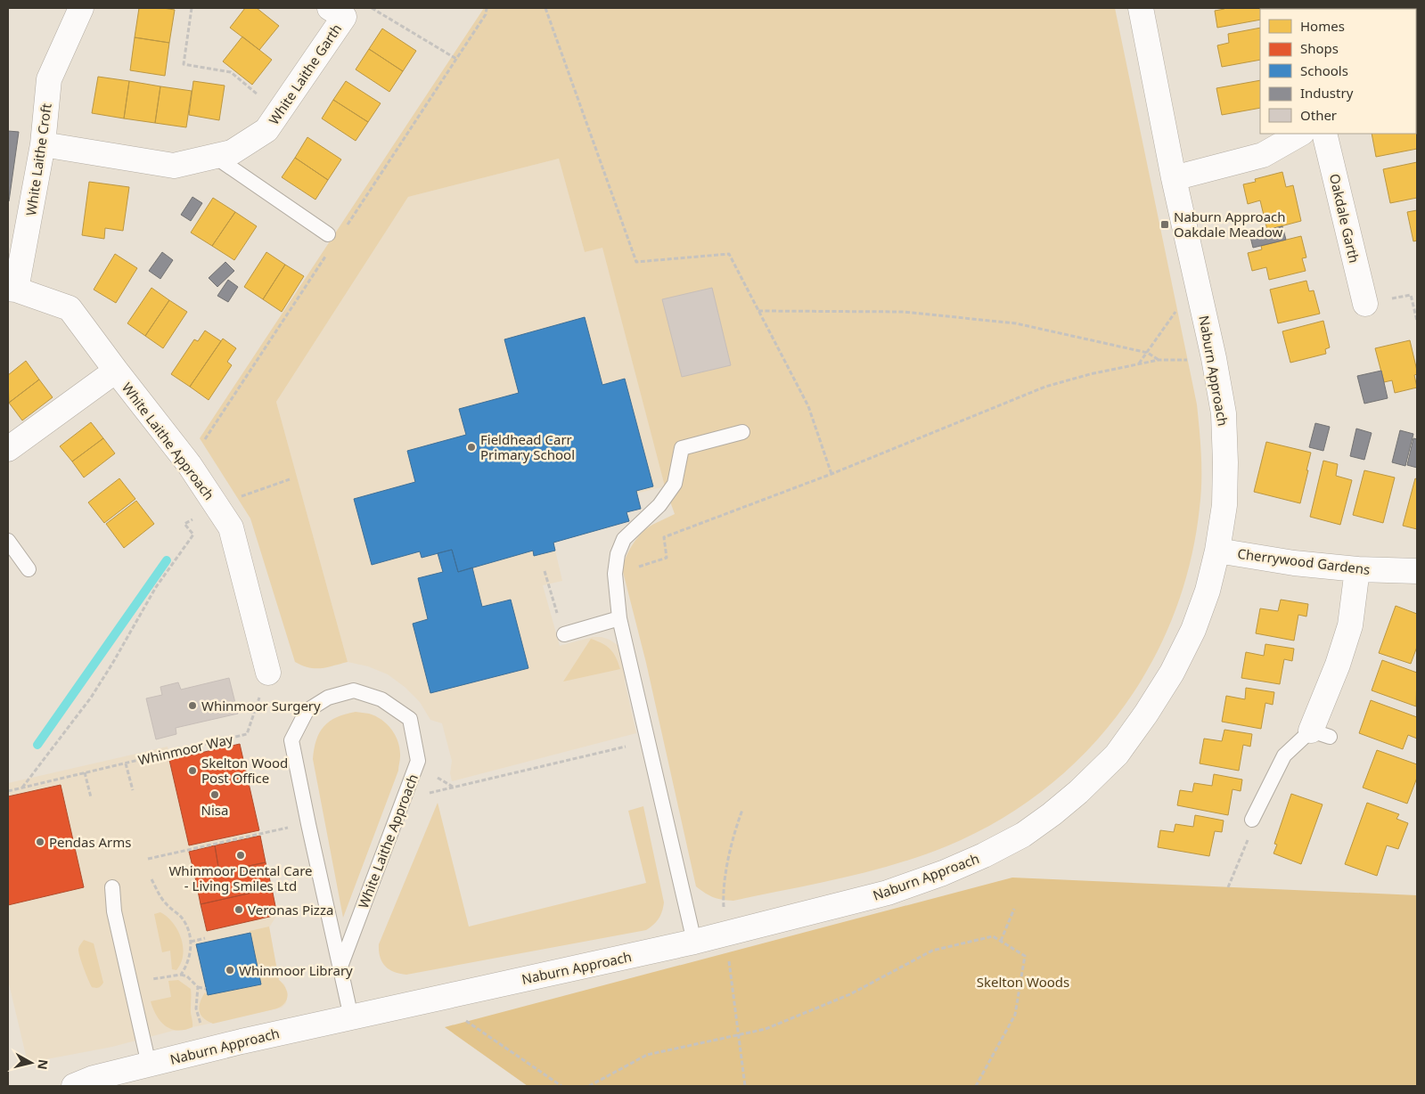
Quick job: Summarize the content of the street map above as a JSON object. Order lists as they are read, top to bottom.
{
  "streets": {
    "street": [
      "White Laithe Garth",
      "White Laithe Croft",
      "Oakdale Garth",
      "Naburn Approach",
      "White Laithe Approach",
      "Cherrywood Gardens"
    ],
    "path": ["Whinmoor Way"]
  },
  "crossings": [
    ["White Laithe Garth", "White Laithe Croft"],
    ["White Laithe Croft", "White Laithe Approach"],
    ["Naburn Approach", "White Laithe Approach"],
    ["Naburn Approach", "Cherrywood Gardens"],
    ["White Laithe Approach", "Whinmoor Way"]
  ],
  "parks": ["Skelton Woods"],
  "places": {
    "transit": ["Naburn Approach Oakdale Meadow"],
    "other": [
      "Fieldhead Carr Primary School",
      "Whinmoor Surgery",
      "Skelton Wood Post Office",
      "Nisa",
      "Pendas Arms",
      "Whinmoor Dental Care - Living Smiles Ltd",
      "Veronas Pizza",
      "Whinmoor Library"
    ]
  },
  "legend": [
    "Homes",
    "Shops",
    "Schools",
    "Industry",
    "Other"
  ],
  "north": "right"
}
